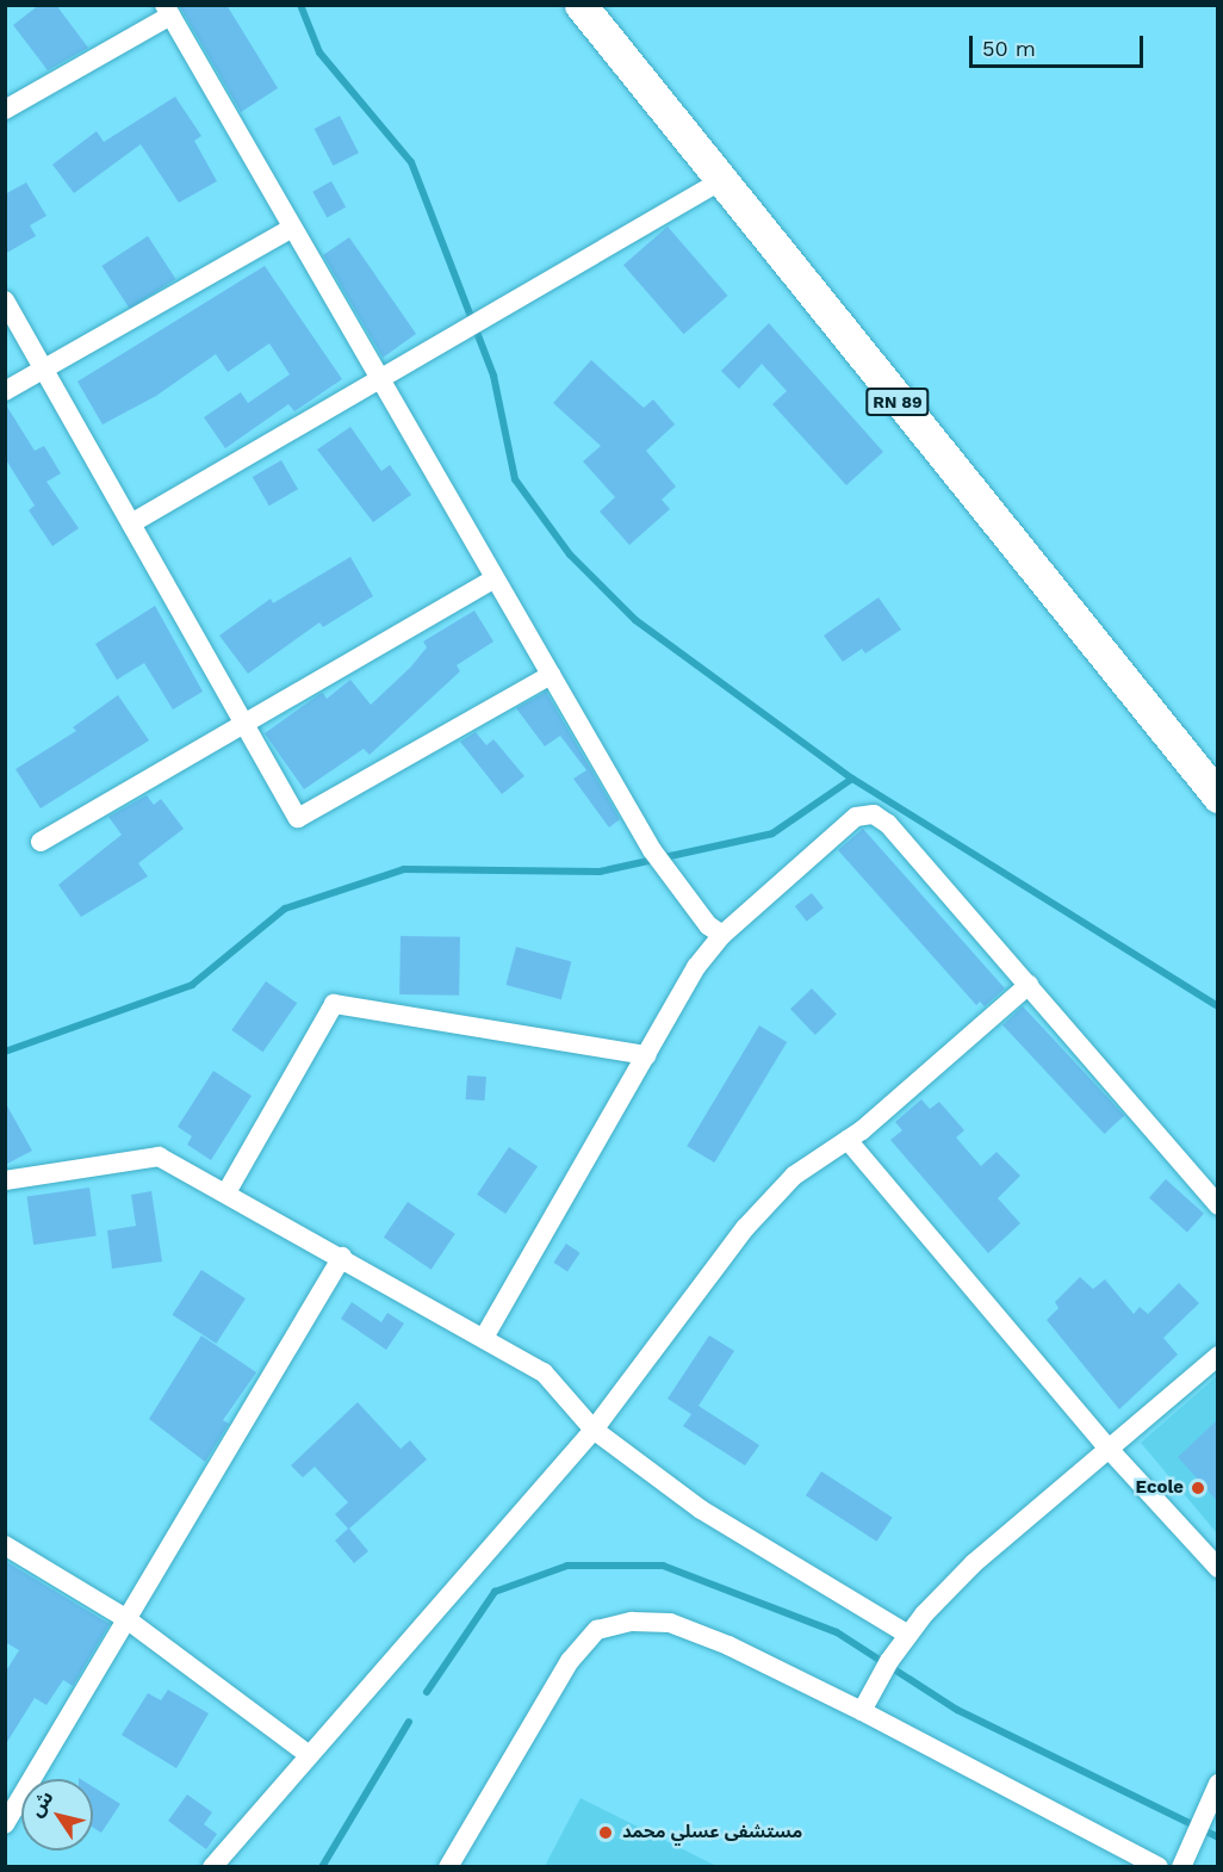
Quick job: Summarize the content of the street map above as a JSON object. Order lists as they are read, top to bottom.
{
  "streets": {
    "main road": ["RN 89"]
  },
  "places": ["Ecole", "مستشفى عسلي محمد"],
  "scale_bar": "50 m",
  "north": "top left"
}
